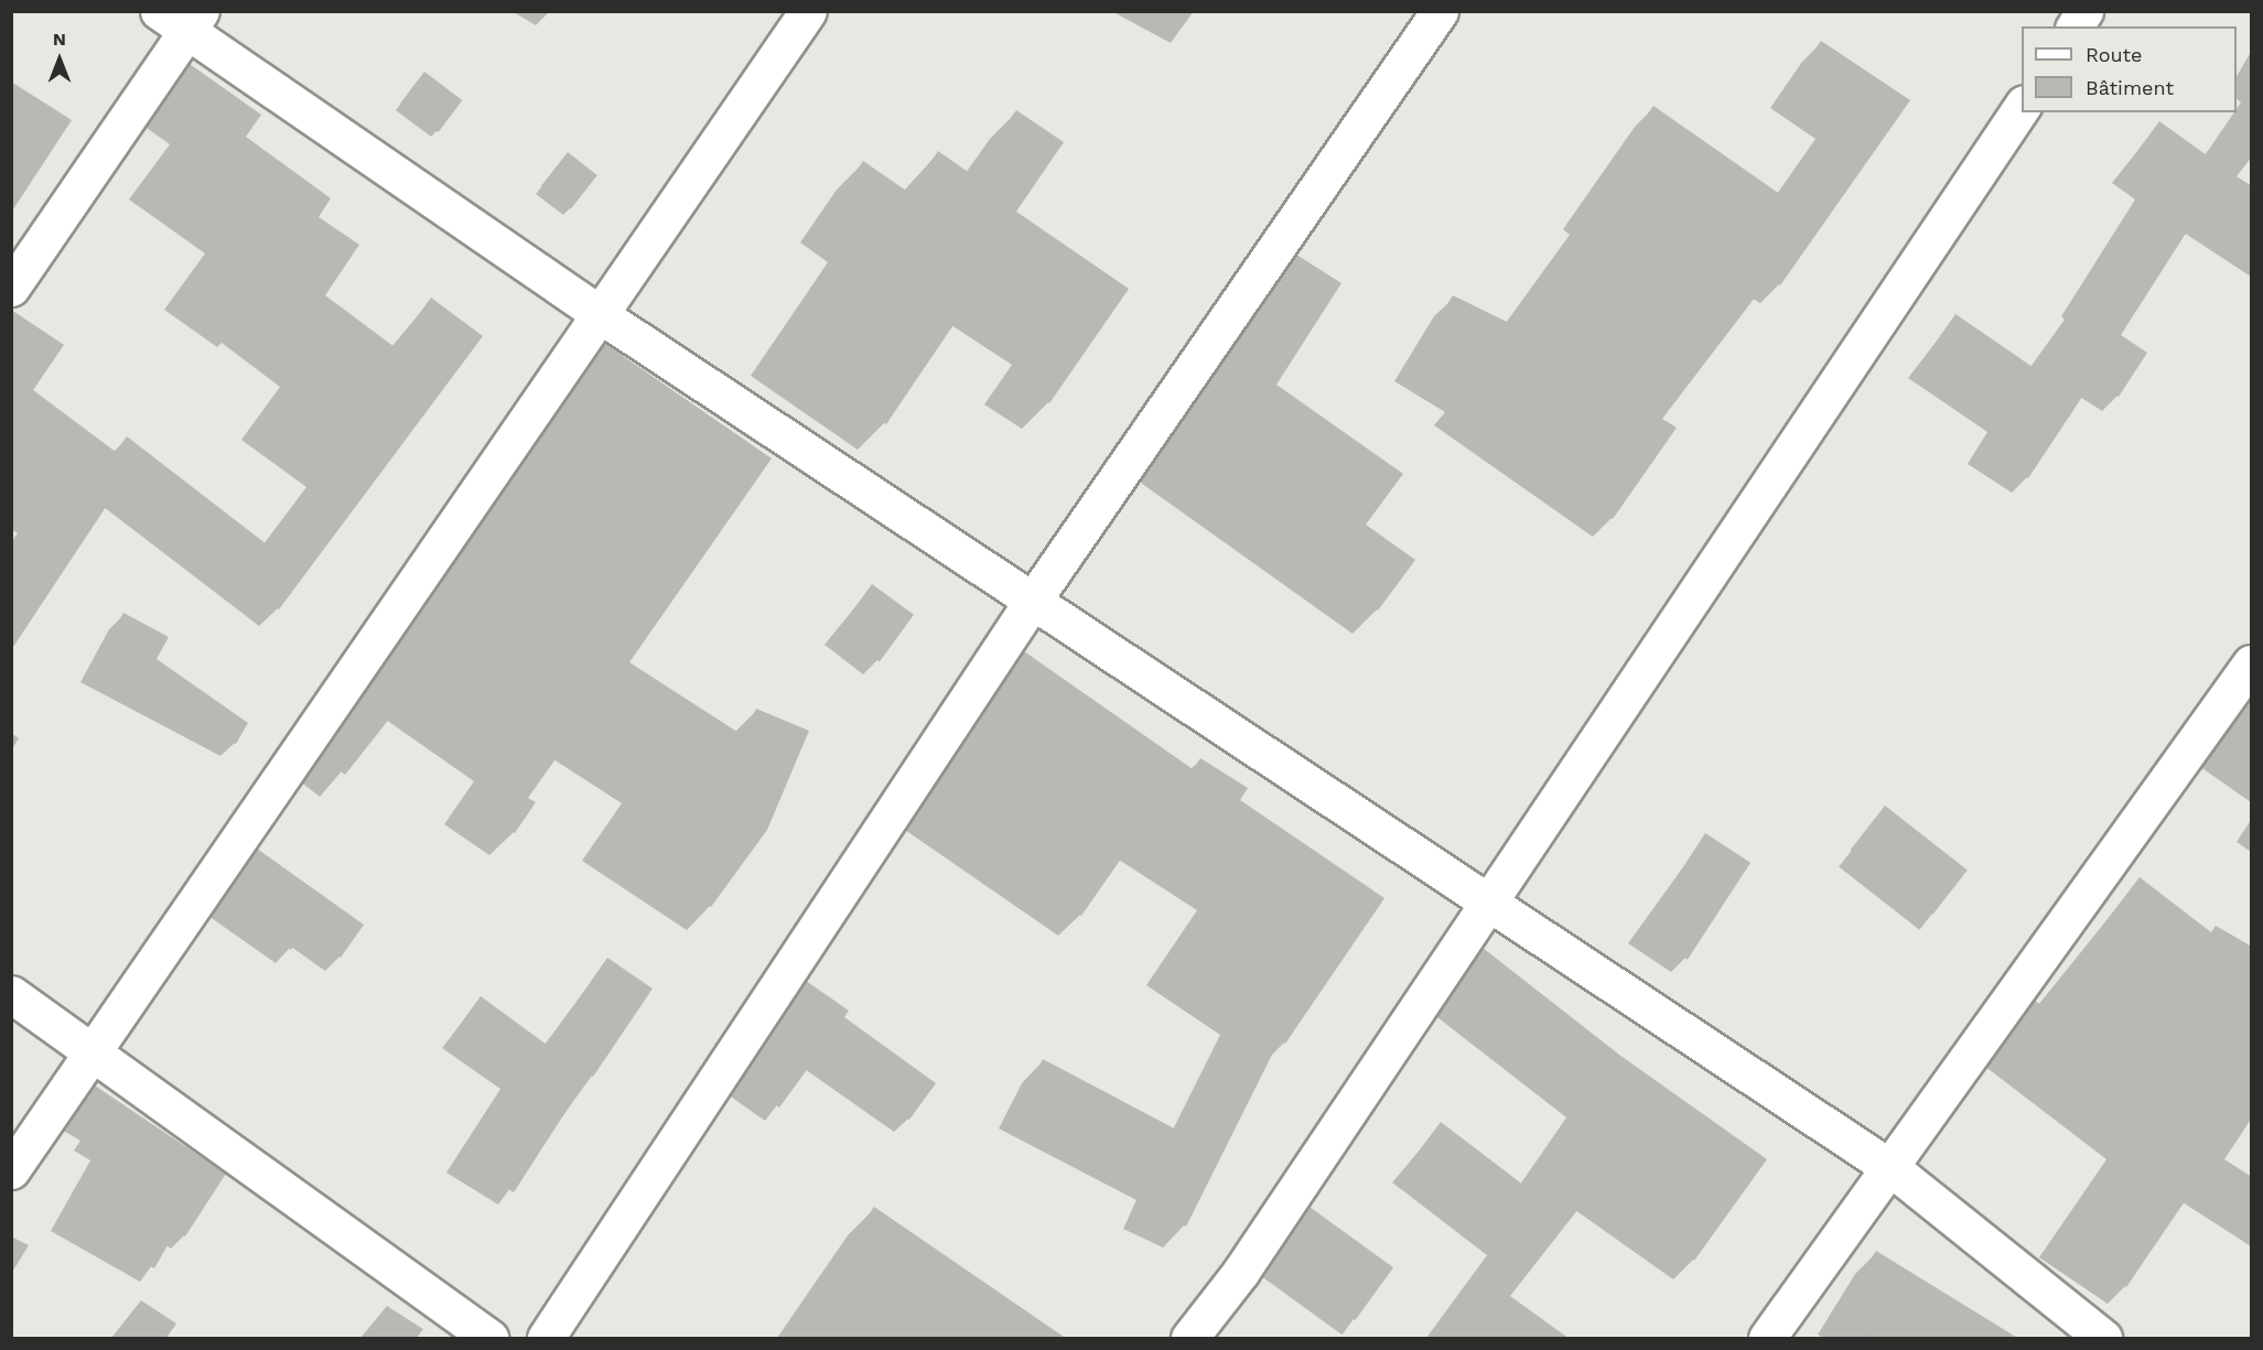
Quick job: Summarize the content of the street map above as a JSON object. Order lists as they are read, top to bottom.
{
  "legend": ["Route", "Bâtiment"],
  "north": "top"
}
